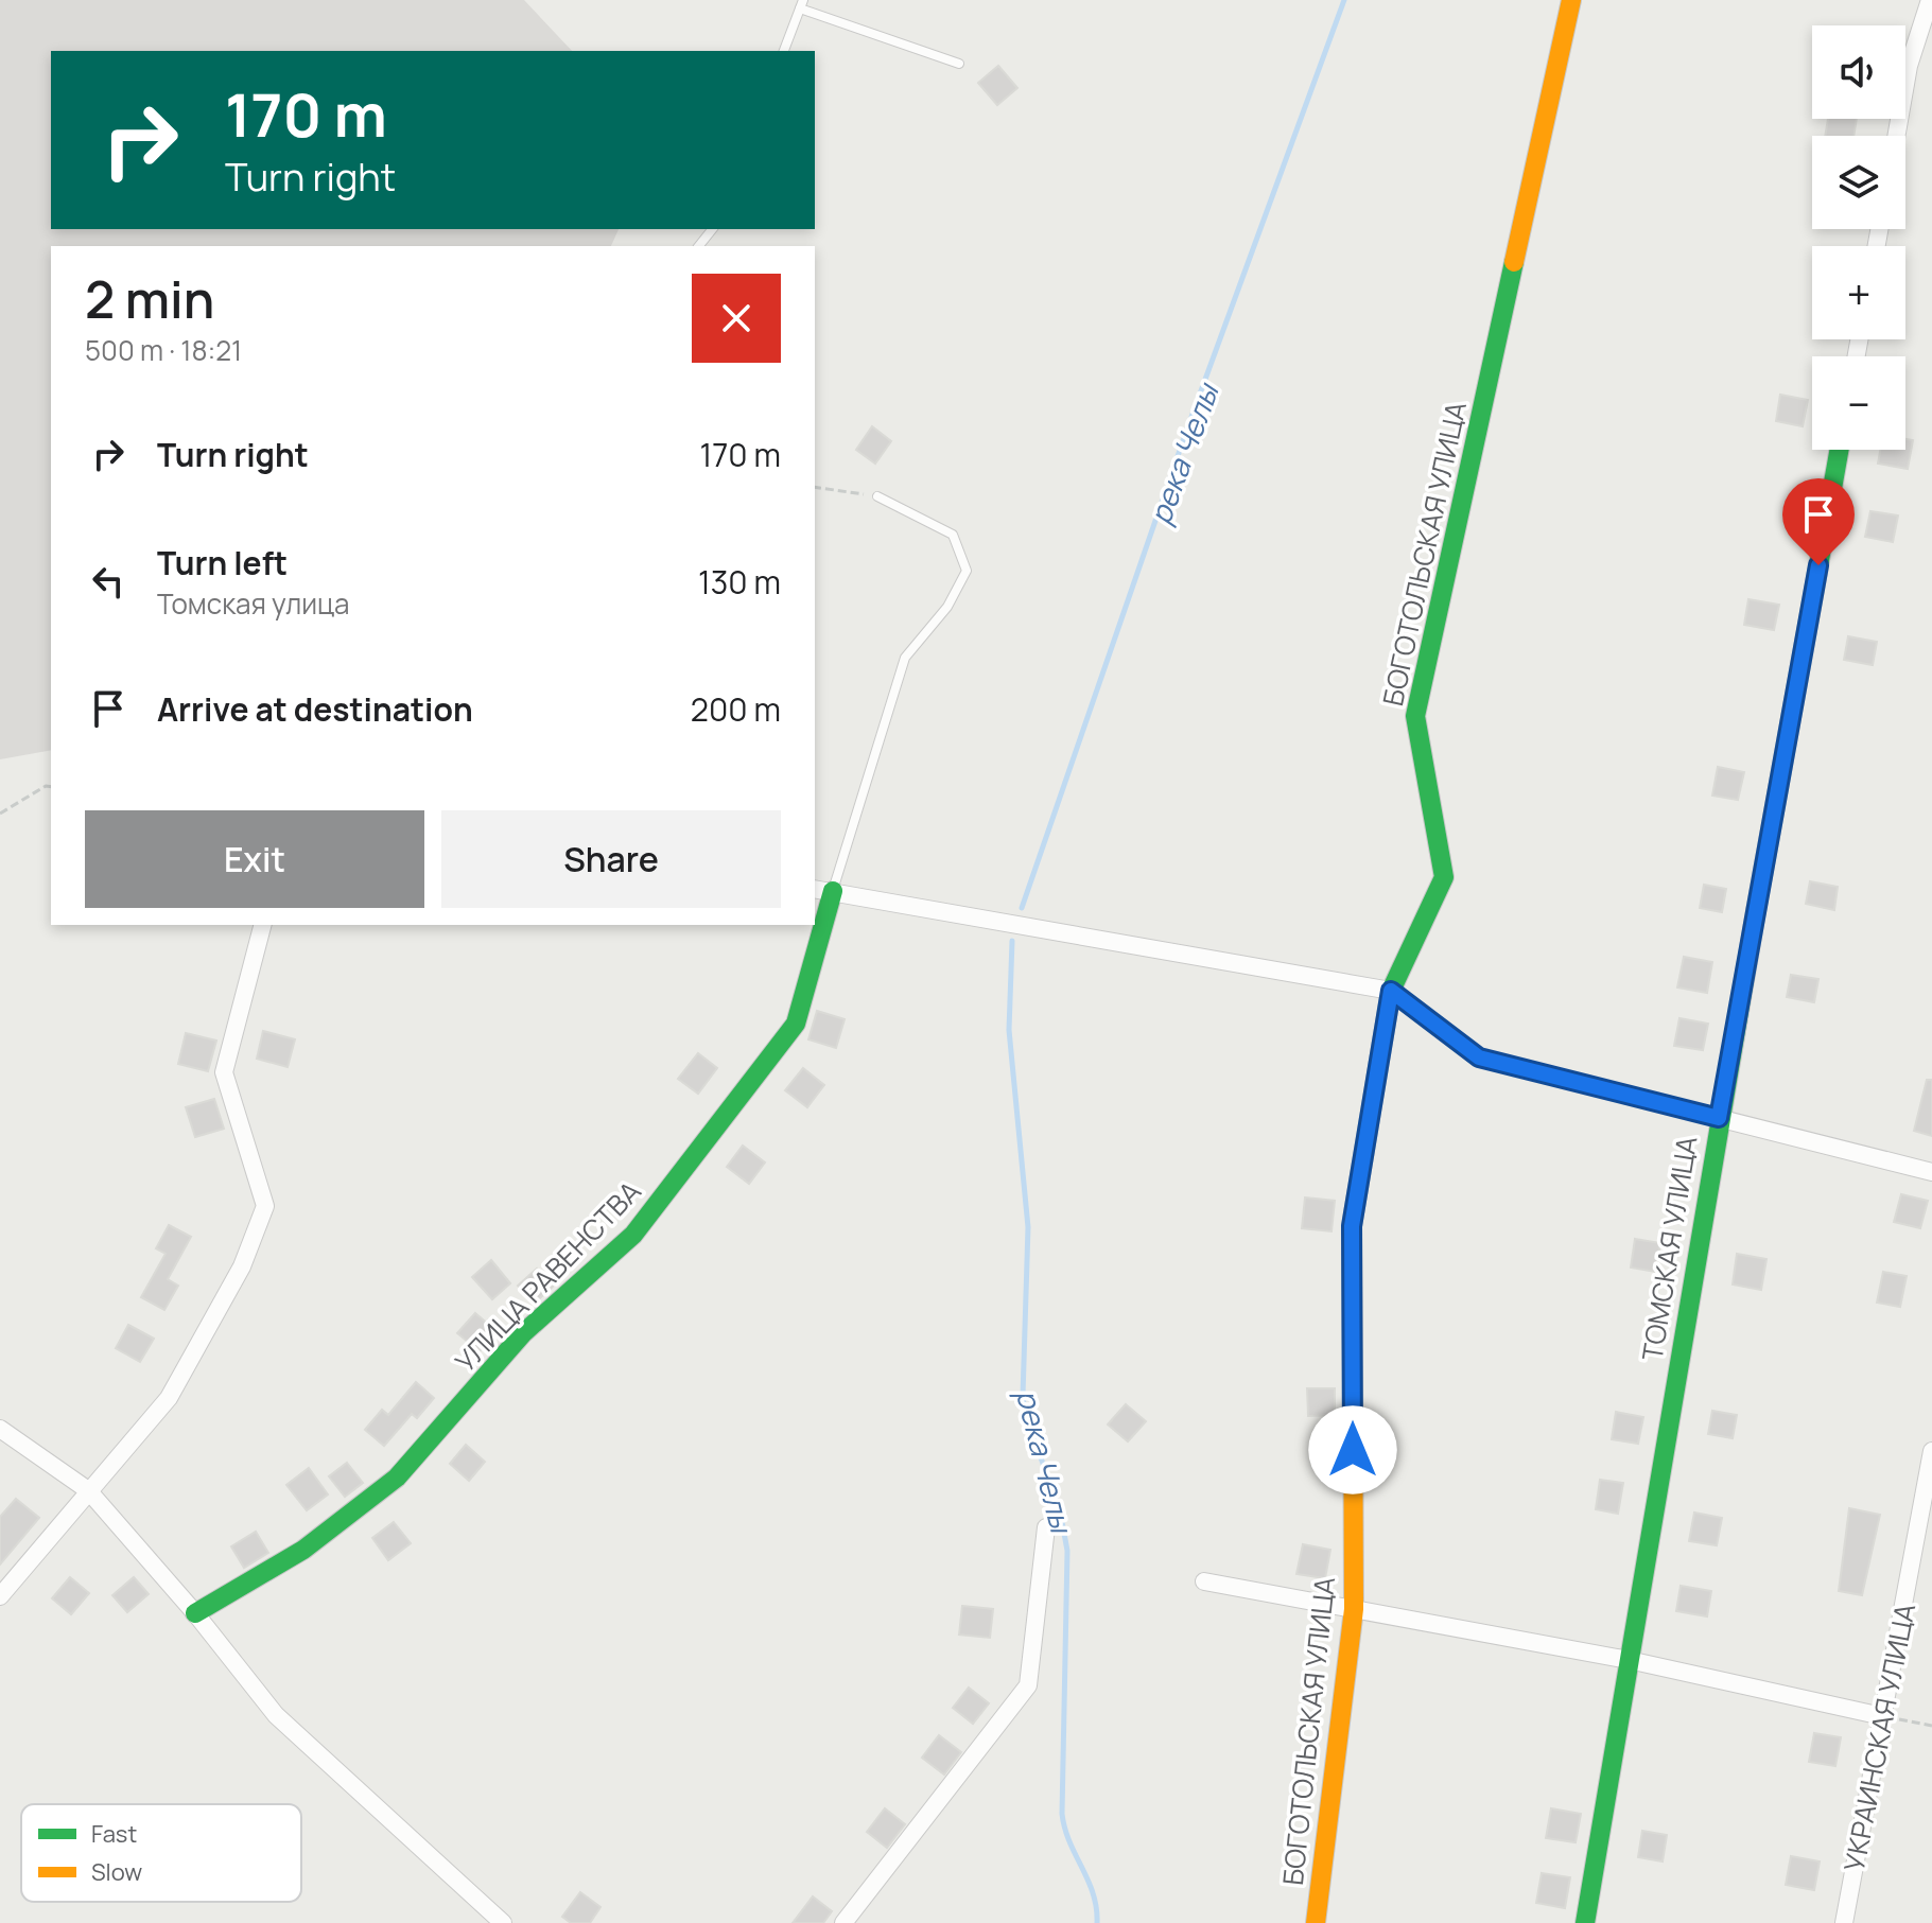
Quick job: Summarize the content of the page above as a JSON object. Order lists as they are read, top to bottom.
{
  "streets": {
    "street": [
      "БОГОТОЛЬСКАЯ УЛИЦА",
      "ТОМСКАЯ УЛИЦА",
      "УЛИЦА РАВЕНСТВА",
      "УКРАИНСКАЯ УЛИЦА"
    ]
  },
  "water": ["река Челы"],
  "legend": ["Fast", "Slow"],
  "page": {
    "map_buttons": ["+", "−"],
    "turn": ["170 m", "Turn right"],
    "heading": ["2 min", "500 m · 18:21"],
    "list": [
      {
        "name": "Turn right",
        "value": "170 m"
      },
      {
        "name": "Turn left",
        "note": "Томская улица",
        "value": "130 m"
      },
      {
        "name": "Arrive at destination",
        "value": "200 m"
      }
    ],
    "buttons": ["Exit", "Share"]
  }
}
